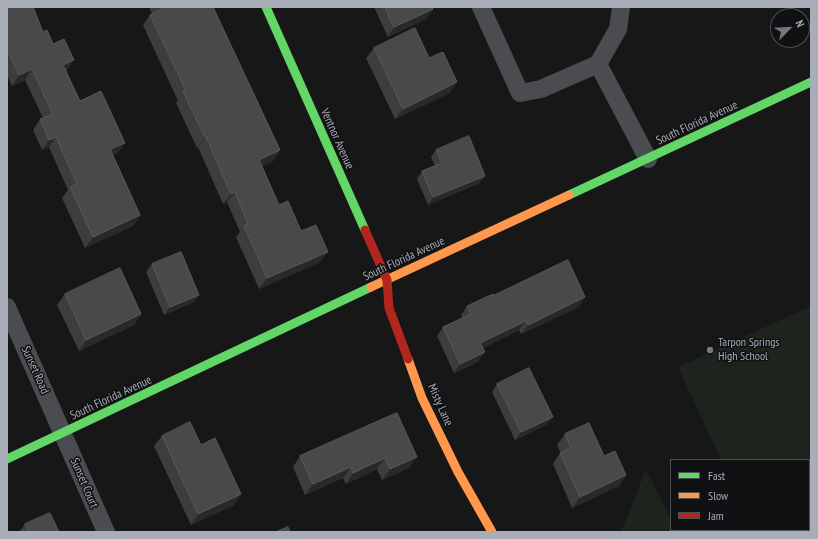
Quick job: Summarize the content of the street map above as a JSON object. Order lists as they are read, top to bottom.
{
  "streets": {
    "street": [
      "South Florida Avenue",
      "Ventnor Avenue",
      "Sunset Road",
      "Misty Lane",
      "Sunset Court"
    ]
  },
  "crossings": [
    ["South Florida Avenue", "Ventnor Avenue"],
    ["South Florida Avenue", "Sunset Road"],
    ["South Florida Avenue", "Misty Lane"],
    ["South Florida Avenue", "Sunset Court"],
    ["Ventnor Avenue", "Misty Lane"],
    ["Sunset Road", "Sunset Court"]
  ],
  "places": ["Tarpon Springs High School"],
  "legend": ["Fast", "Slow", "Jam"],
  "north": "top right"
}
